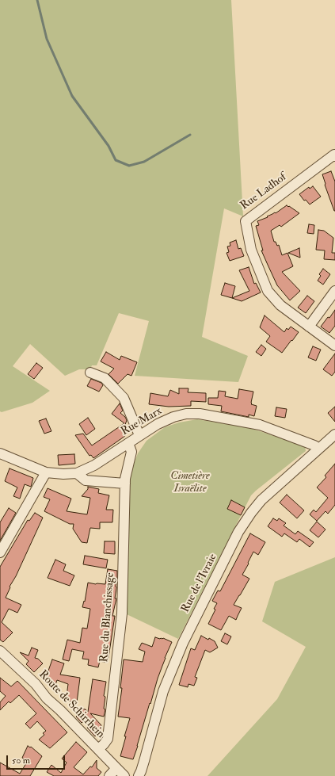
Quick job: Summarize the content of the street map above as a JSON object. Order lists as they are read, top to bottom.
{
  "streets": {
    "street": [
      "Rue Ladhof",
      "Rue Marx",
      "Rue de l'Ivraie",
      "Rue du Blanchissage",
      "Route de Schirrhein"
    ]
  },
  "crossings": [
    ["Rue Marx", "Rue de l'Ivraie"],
    ["Rue Marx", "Rue du Blanchissage"],
    ["Rue du Blanchissage", "Route de Schirrhein"]
  ],
  "parks": ["Cimetière Israëlite"],
  "scale_bar": "50 m"
}
